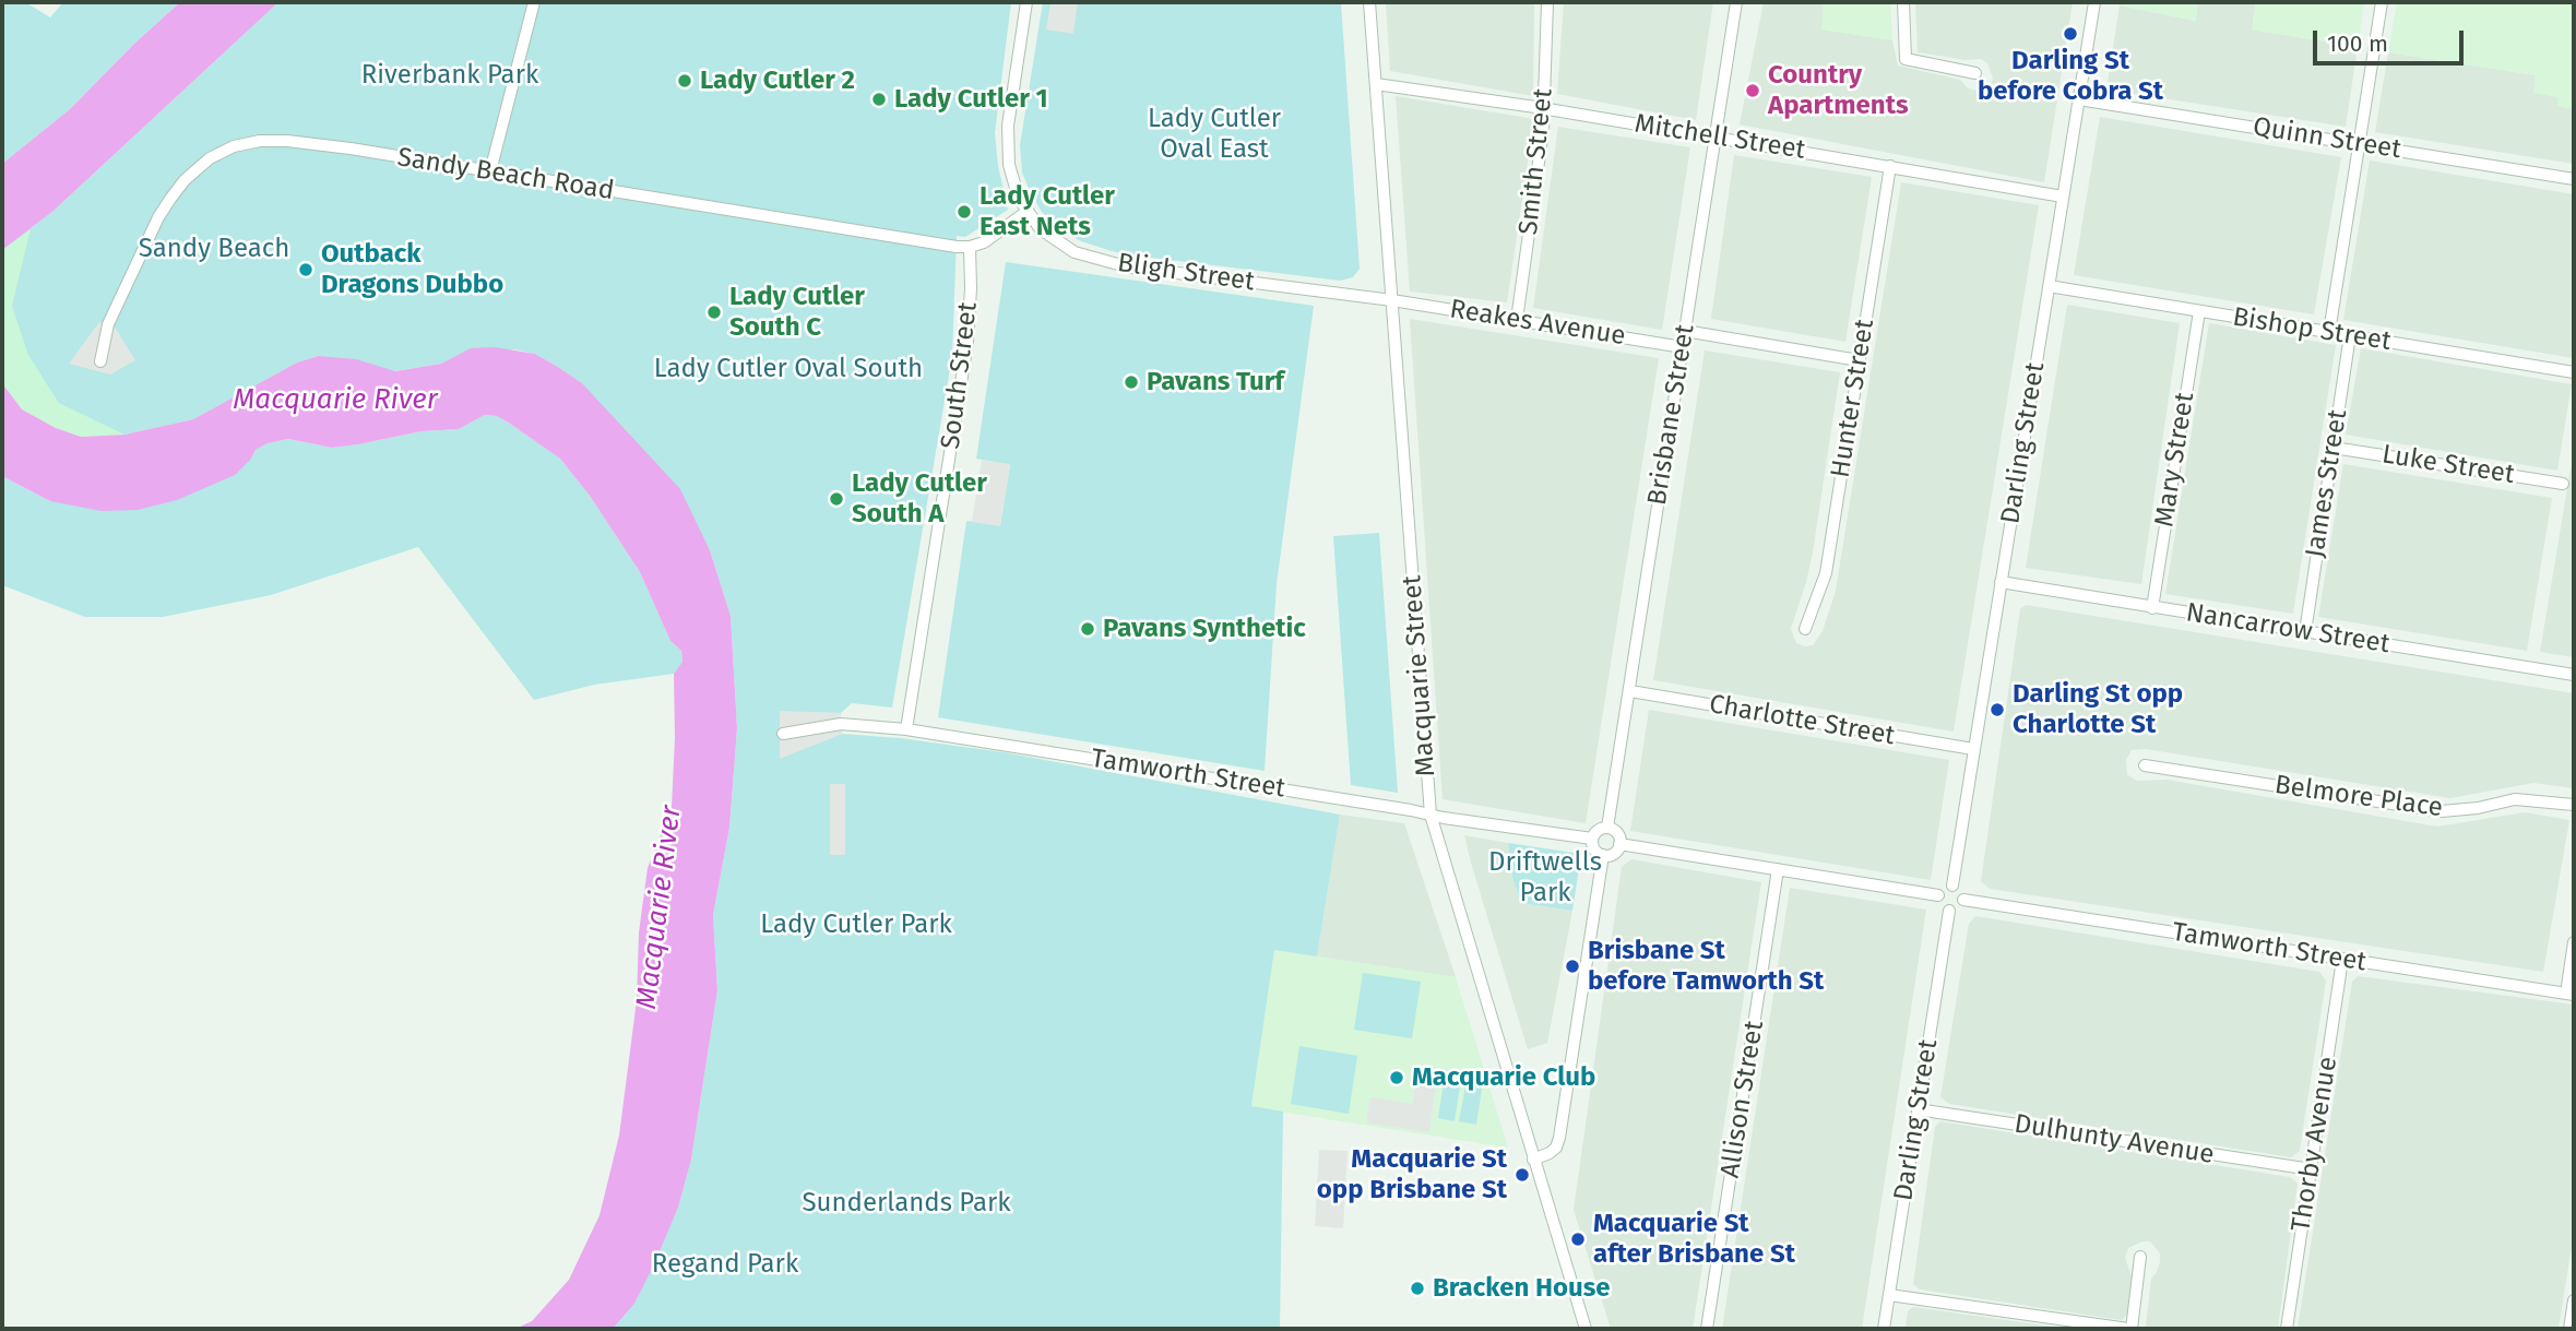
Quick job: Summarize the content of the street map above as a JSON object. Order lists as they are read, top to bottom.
{
  "streets": {
    "street": [
      "Mitchell Street",
      "Quinn Street",
      "Smith Street",
      "Sandy Beach Road",
      "Bligh Street",
      "Reakes Avenue",
      "Bishop Street",
      "South Street",
      "Hunter Street",
      "Brisbane Street",
      "Darling Street",
      "Mary Street",
      "Luke Street",
      "James Street",
      "Nancarrow Street",
      "Macquarie Street",
      "Charlotte Street",
      "Tamworth Street",
      "Belmore Place",
      "Allison Street",
      "Dulhunty Avenue",
      "Thorby Avenue"
    ]
  },
  "crossings": [
    ["Mitchell Street", "Smith Street"],
    ["Mitchell Street", "Hunter Street"],
    ["Mitchell Street", "Brisbane Street"],
    ["Mitchell Street", "Darling Street"],
    ["Mitchell Street", "Macquarie Street"],
    ["Quinn Street", "Darling Street"],
    ["Smith Street", "Reakes Avenue"],
    ["Sandy Beach Road", "South Street"],
    ["Bligh Street", "Reakes Avenue"],
    ["Bligh Street", "Macquarie Street"],
    ["Reakes Avenue", "Brisbane Street"],
    ["Reakes Avenue", "Macquarie Street"],
    ["Bishop Street", "Darling Street"],
    ["Bishop Street", "Mary Street"],
    ["Bishop Street", "James Street"],
    ["South Street", "Tamworth Street"],
    ["Brisbane Street", "Charlotte Street"],
    ["Brisbane Street", "Tamworth Street"],
    ["Darling Street", "Nancarrow Street"],
    ["Darling Street", "Charlotte Street"],
    ["Darling Street", "Tamworth Street"],
    ["Darling Street", "Dulhunty Avenue"],
    ["Mary Street", "Nancarrow Street"],
    ["Luke Street", "James Street"],
    ["James Street", "Nancarrow Street"],
    ["Macquarie Street", "Tamworth Street"],
    ["Tamworth Street", "Thorby Avenue"],
    ["Dulhunty Avenue", "Thorby Avenue"]
  ],
  "water": ["Macquarie River"],
  "parks": [
    "Riverbank Park",
    "Lady Cutler Oval East",
    "Sandy Beach",
    "Lady Cutler Oval South",
    "Driftwells Park",
    "Lady Cutler Park",
    "Sunderlands Park",
    "Regand Park"
  ],
  "places": [
    "Darling St before Cobra St",
    "Lady Cutler 2",
    "Country Apartments",
    "Lady Cutler 1",
    "Lady Cutler East Nets",
    "Outback Dragons Dubbo",
    "Lady Cutler South C",
    "Pavans Turf",
    "Lady Cutler South A",
    "Pavans Synthetic",
    "Darling St opp Charlotte St",
    "Brisbane St before Tamworth St",
    "Macquarie Club",
    "Macquarie St opp Brisbane St",
    "Macquarie St after Brisbane St",
    "Bracken House"
  ],
  "scale_bar": "100 m"
}
